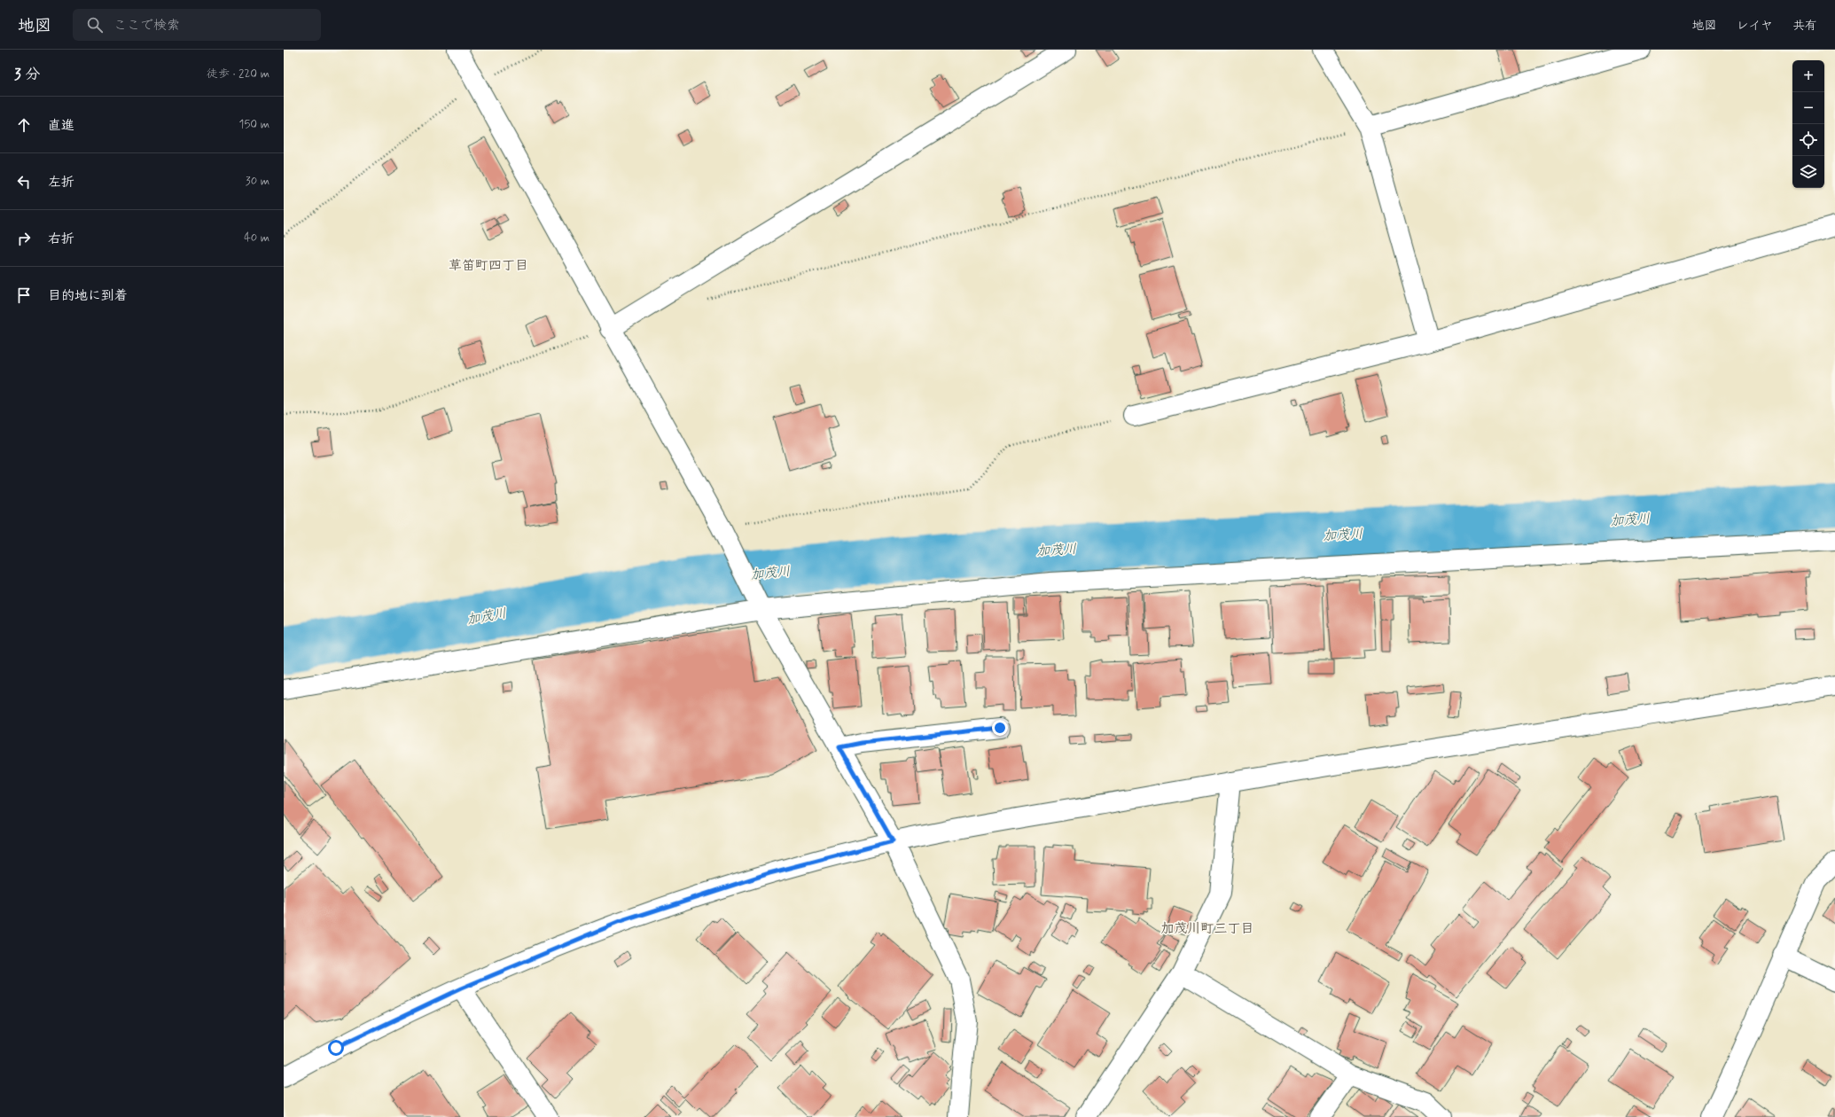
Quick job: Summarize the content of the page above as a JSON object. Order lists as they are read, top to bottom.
{
  "districts": ["草笛町四丁目", "加茂川町三丁目"],
  "water": ["加茂川"],
  "page": {
    "header": "地図",
    "search": "ここで検索",
    "nav": ["地図", "レイヤ", "共有"],
    "heading": ["3 分", "徒歩 · 220 m"],
    "map_buttons": ["+", "−"],
    "list": [
      ["直進", "150 m"],
      ["左折", "30 m"],
      ["右折", "40 m"],
      "目的地に到着"
    ]
  }
}
